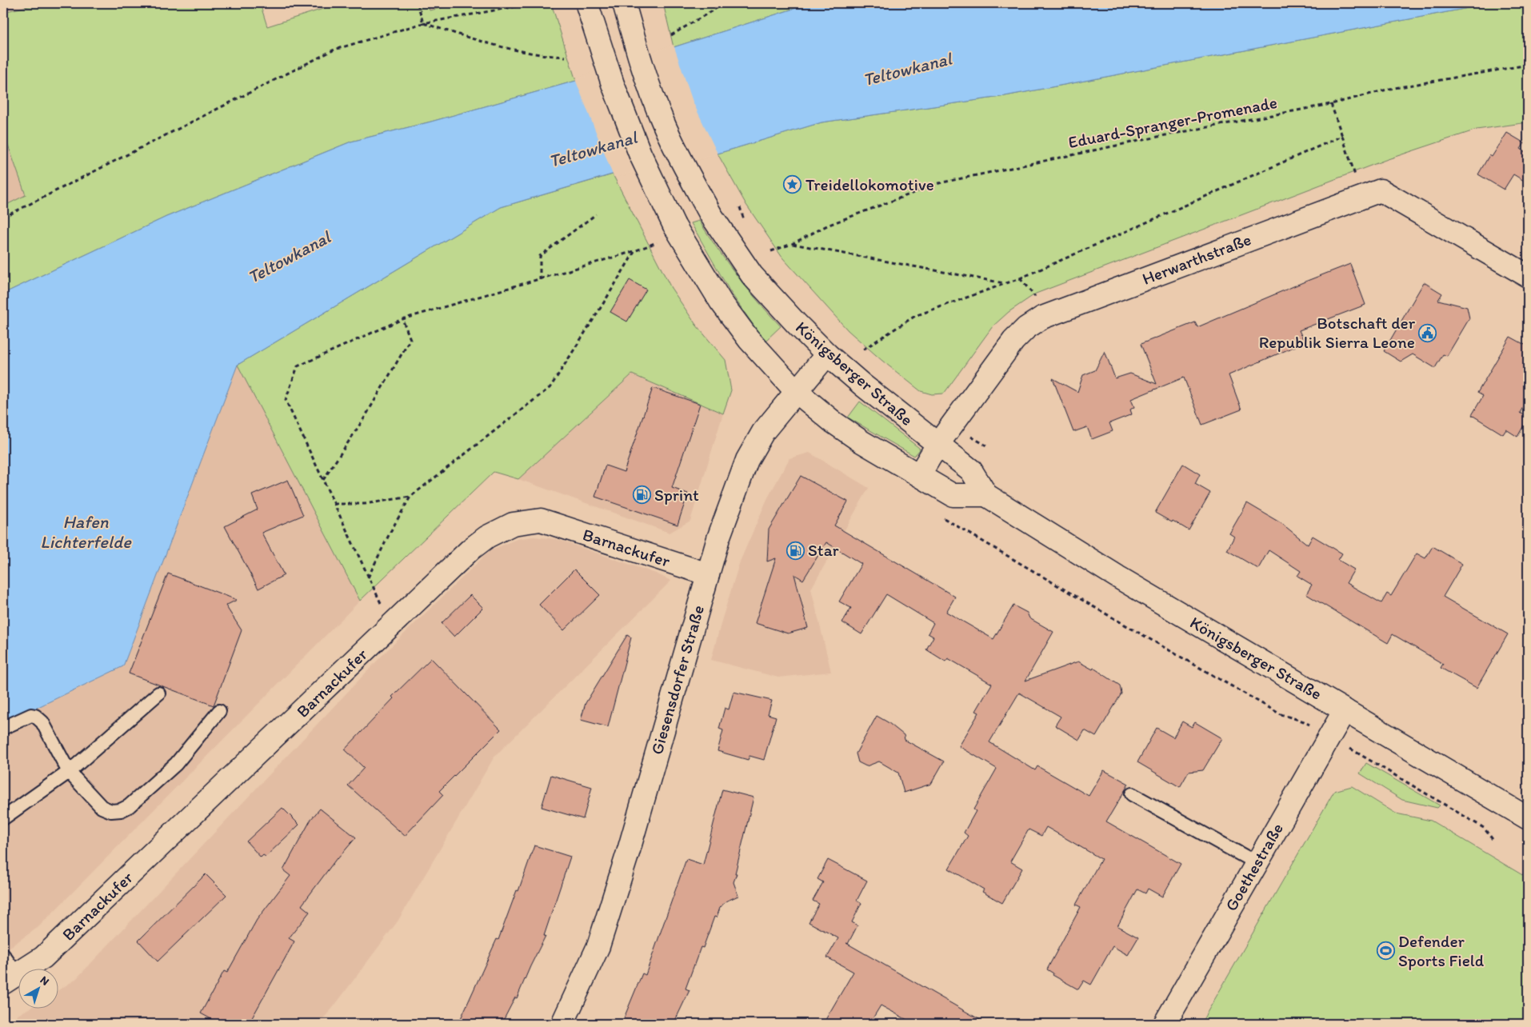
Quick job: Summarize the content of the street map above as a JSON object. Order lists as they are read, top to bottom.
{
  "streets": {
    "street": [
      "Herwarthstraße",
      "Königsberger Straße",
      "Barnackufer",
      "Giesensdorfer Straße",
      "Goethestraße"
    ],
    "path": ["Eduard-Spranger-Promenade"]
  },
  "crossings": [
    ["Herwarthstraße", "Königsberger Straße"],
    ["Königsberger Straße", "Giesensdorfer Straße"],
    ["Königsberger Straße", "Goethestraße"],
    ["Barnackufer", "Giesensdorfer Straße"]
  ],
  "water": ["Teltowkanal", "Hafen Lichterfelde"],
  "places": {
    "place": ["Treidellokomotive"],
    "public building": ["Botschaft der Republik Sierra Leone"],
    "fuel station": ["Sprint", "Star"],
    "sports": ["Defender Sports Field"]
  },
  "north": "top right"
}
